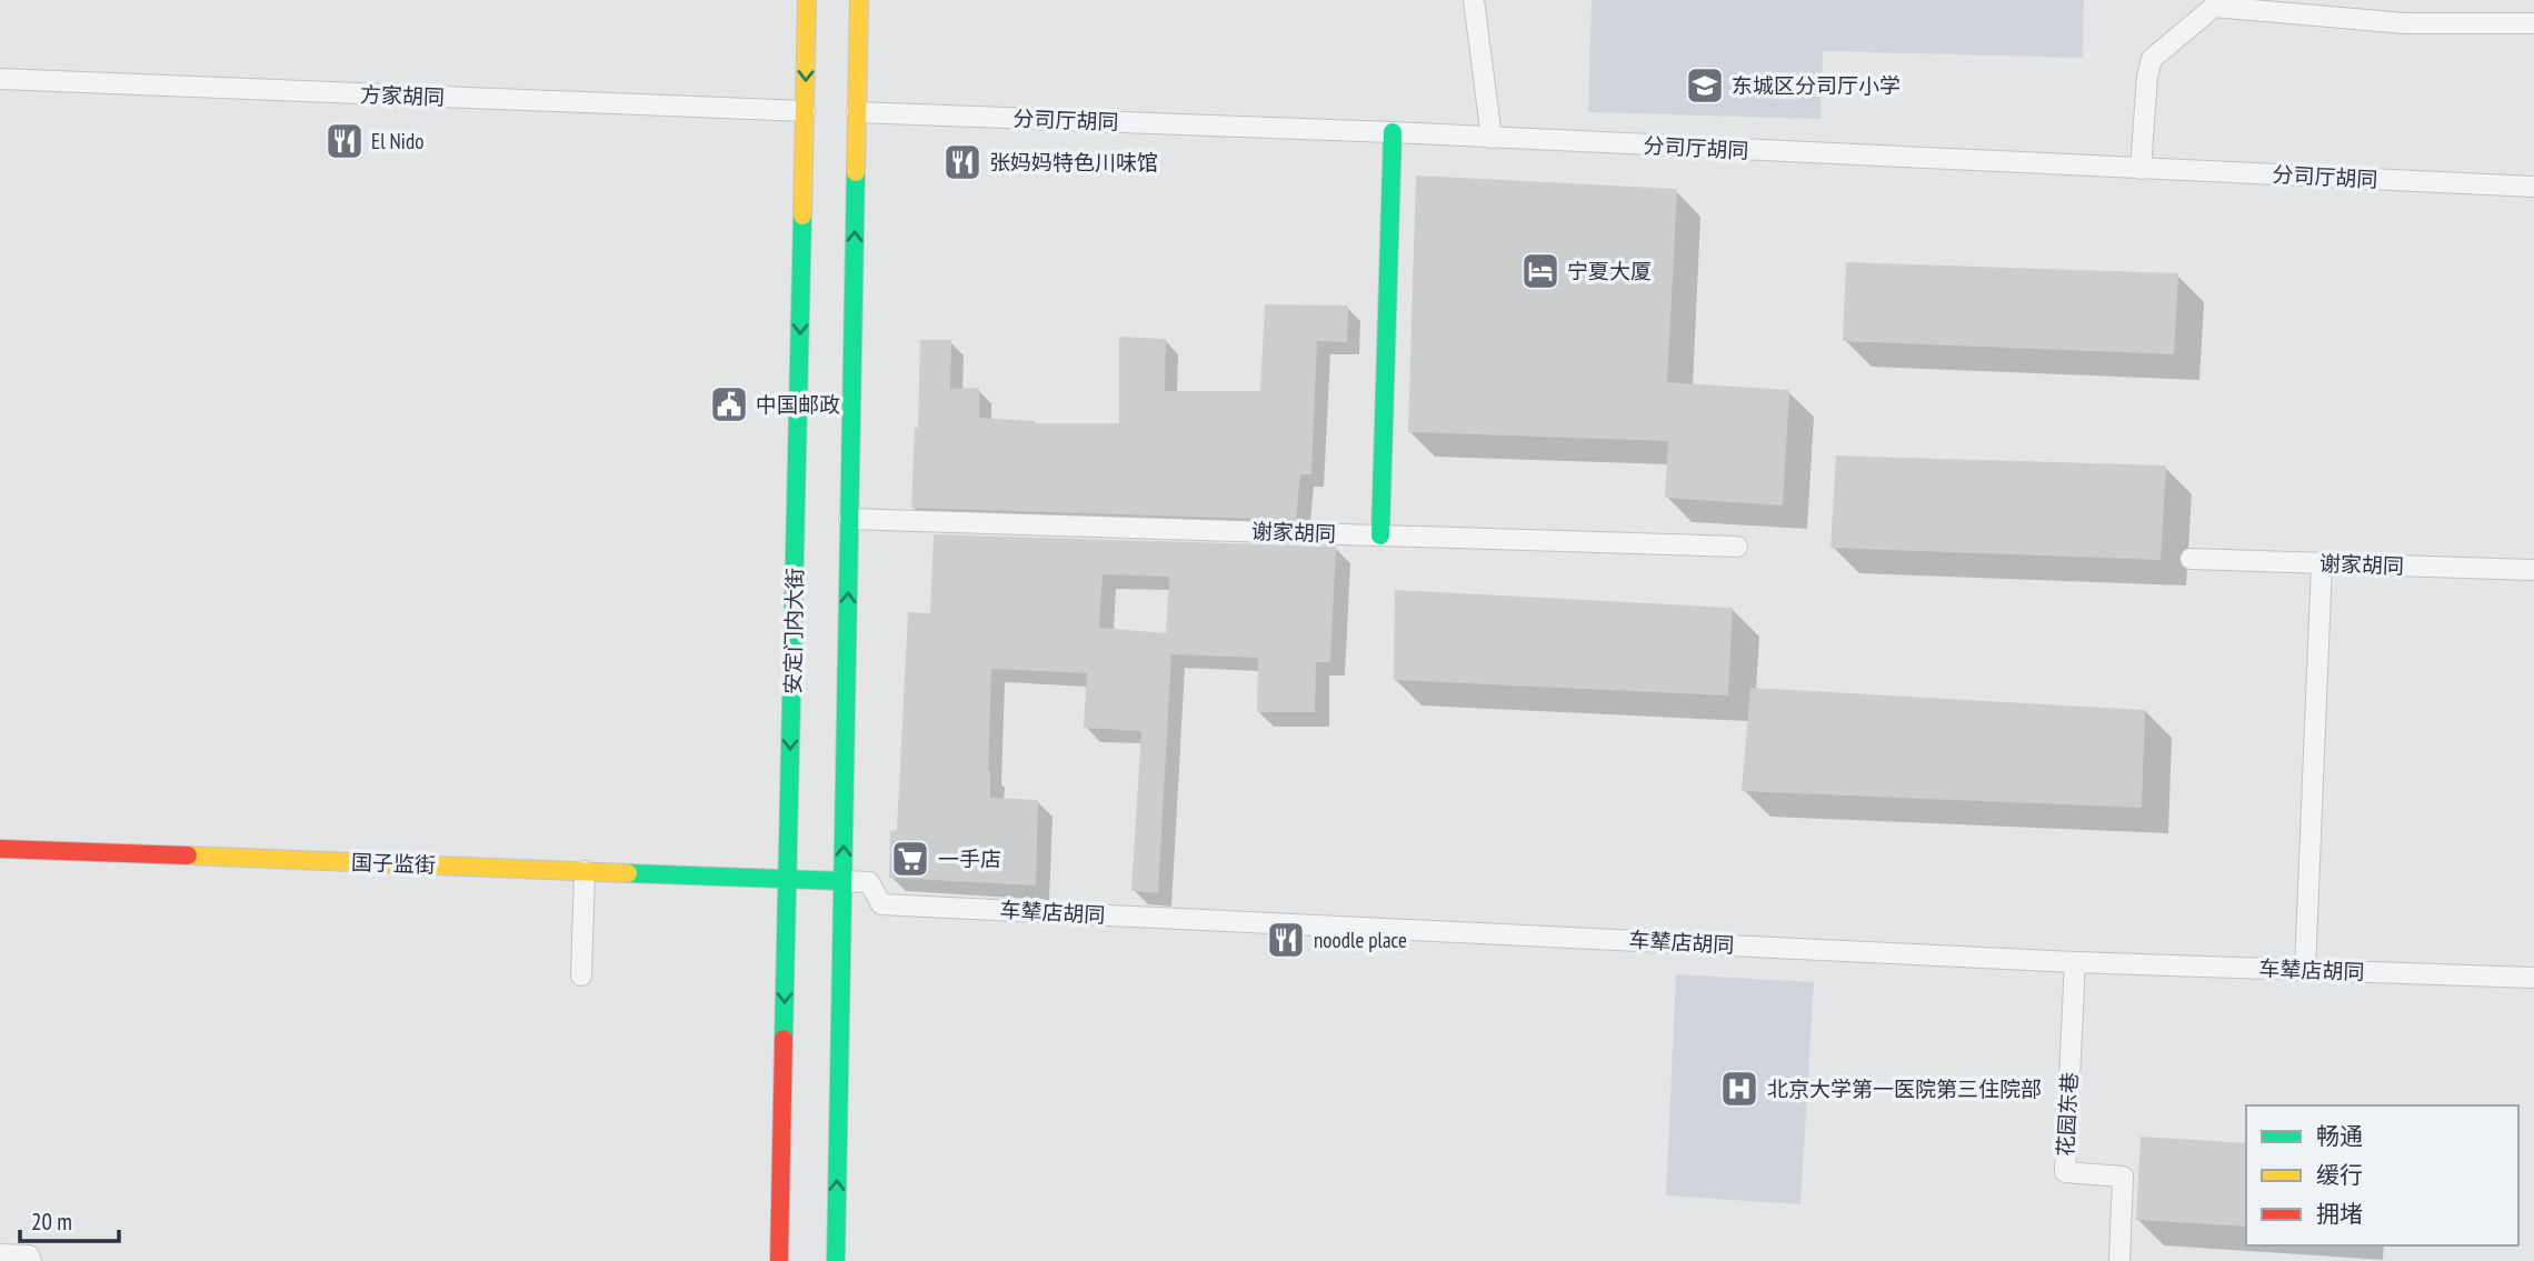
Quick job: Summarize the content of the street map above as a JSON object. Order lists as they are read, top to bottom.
{
  "streets": {
    "main road": ["安定门内大街", "国子监街"],
    "lane": [
      "方家胡同",
      "分司厅胡同",
      "谢家胡同",
      "车辇店胡同",
      "花园东巷"
    ]
  },
  "crossings": [
    ["方家胡同", "安定门内大街"],
    ["安定门内大街", "国子监街"],
    ["国子监街", "车辇店胡同"],
    ["车辇店胡同", "花园东巷"]
  ],
  "places": {
    "school or university": ["东城区分司厅小学"],
    "restaurant": ["El Nido", "张妈妈特色川味馆", "noodle place"],
    "hotel": ["宁夏大厦"],
    "public building": ["中国邮政"],
    "supermarket": ["一手店"],
    "hospital": ["北京大学第一医院第三住院部"]
  },
  "legend": ["畅通", "缓行", "拥堵"],
  "scale_bar": "20 m"
}
